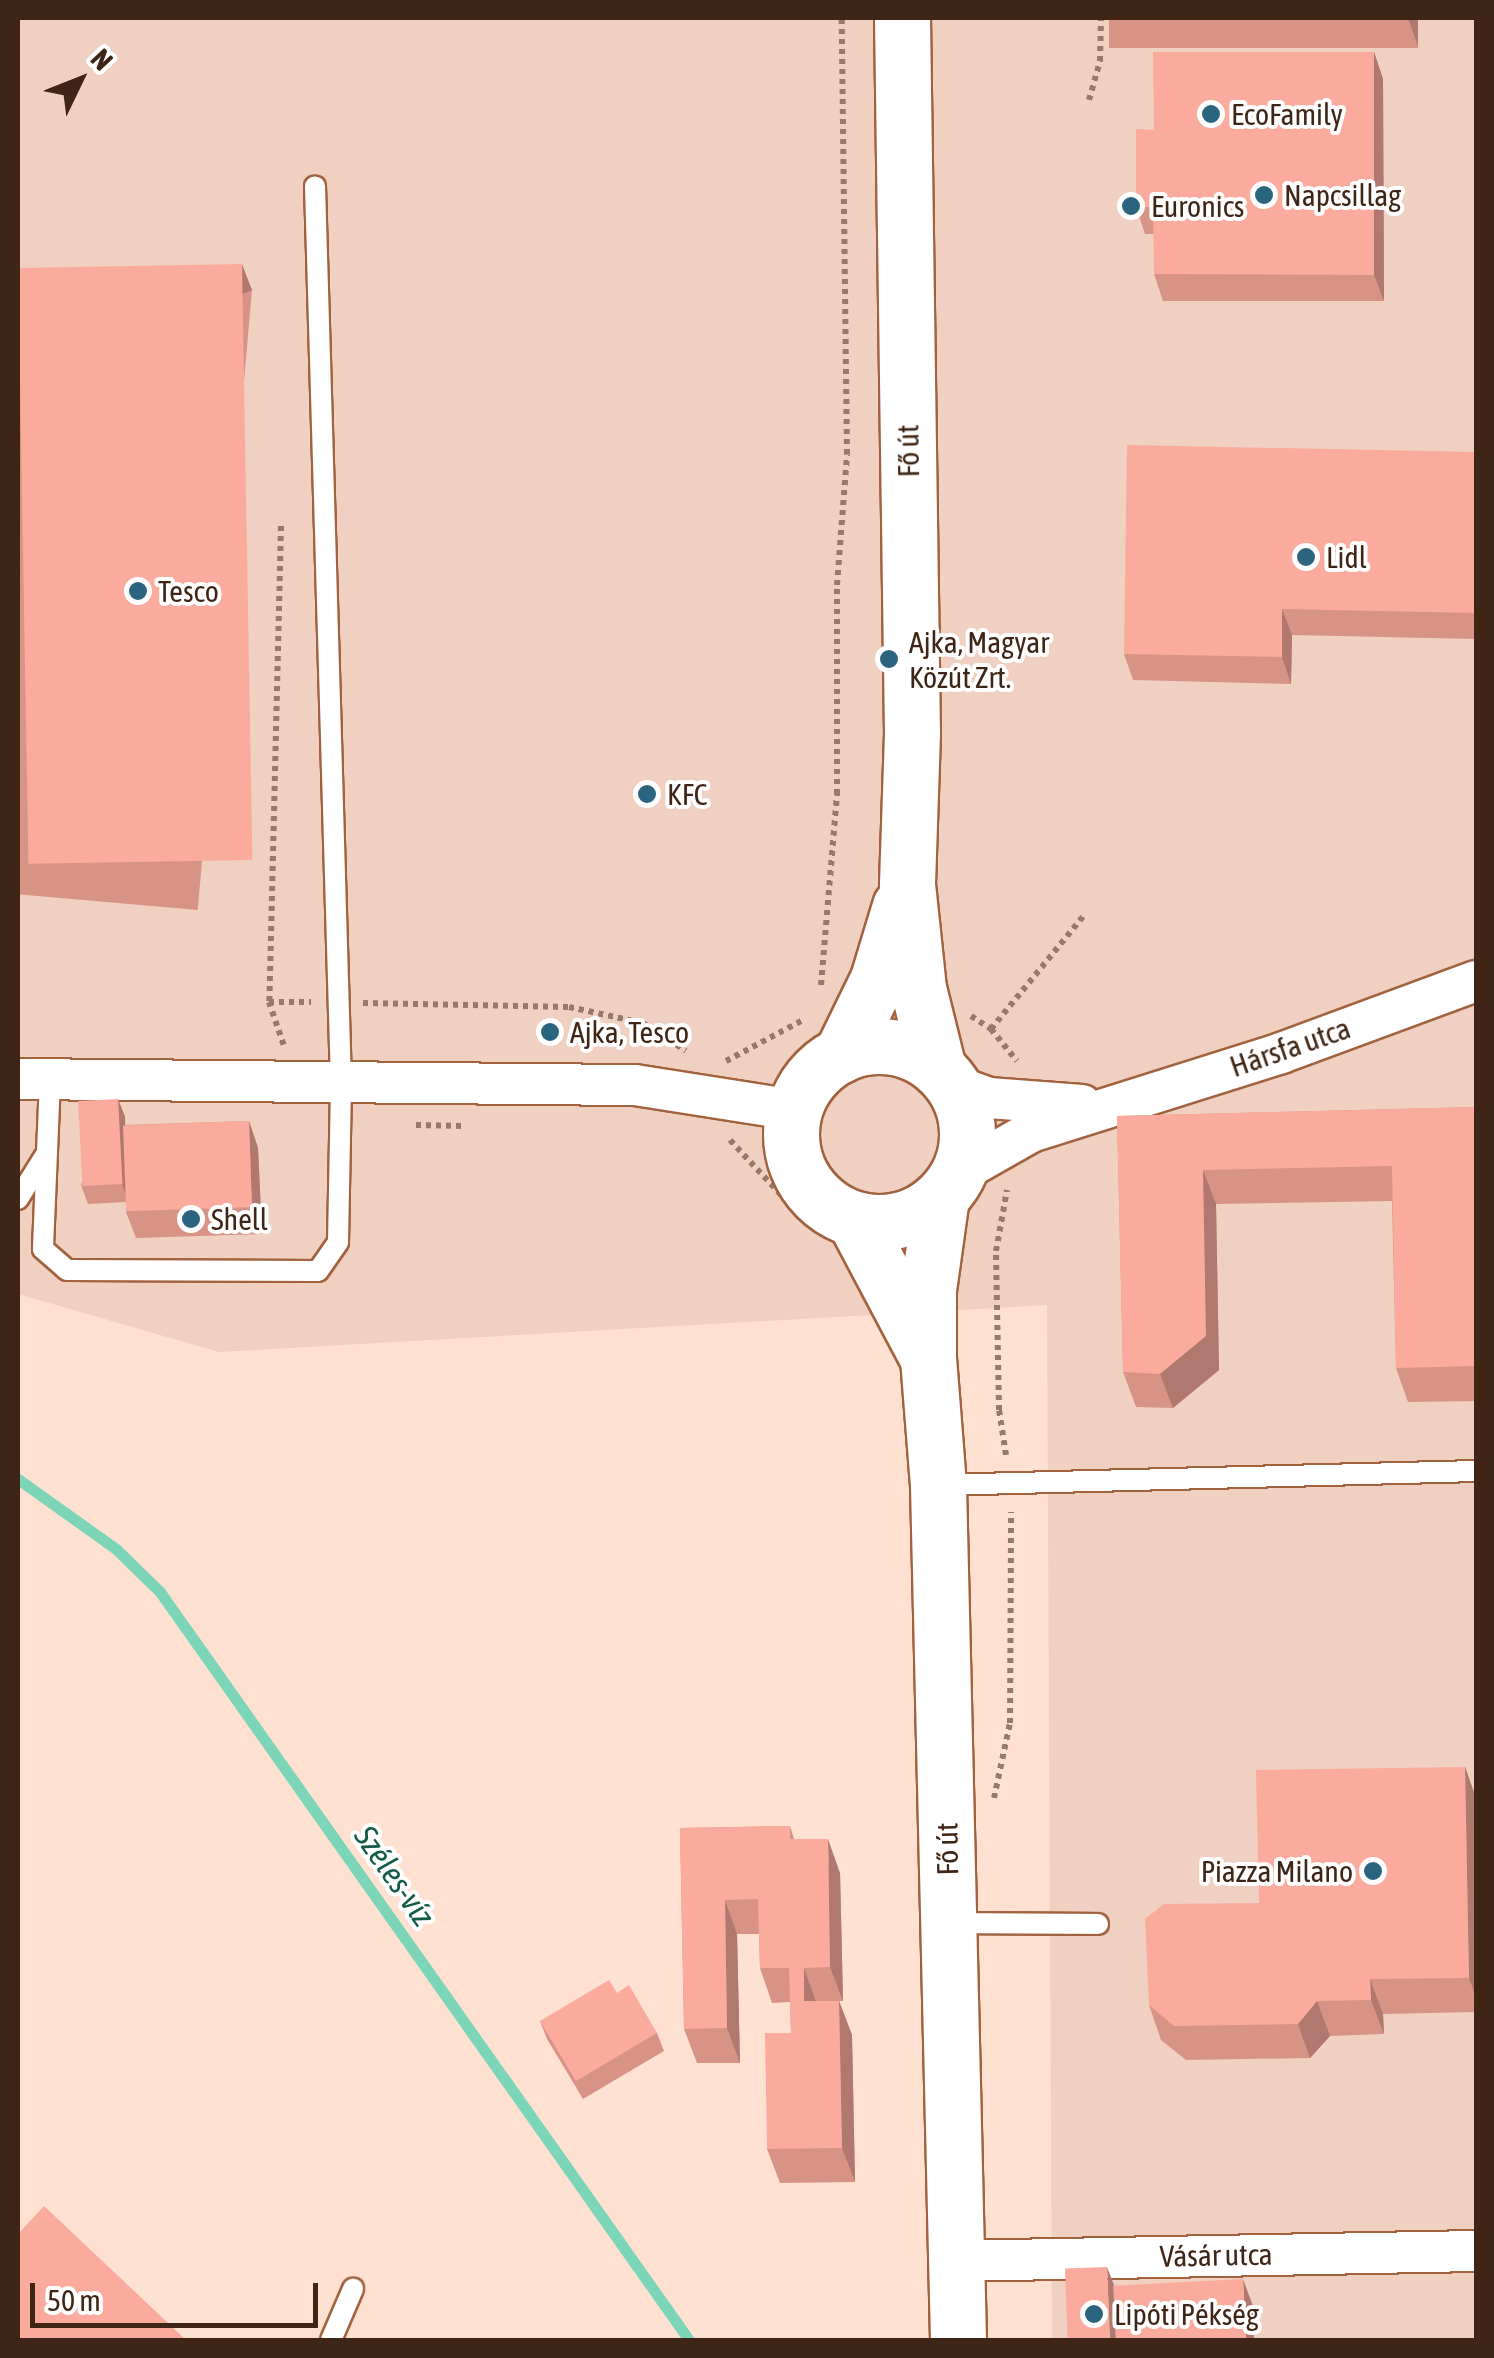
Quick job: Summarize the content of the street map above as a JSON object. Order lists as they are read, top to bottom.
{
  "streets": {
    "main road": ["Fő út"],
    "street": ["Hársfa utca", "Vásár utca"]
  },
  "crossings": [
    ["Fő út", "Hársfa utca"],
    ["Fő út", "Vásár utca"]
  ],
  "water": ["Széles-víz"],
  "places": [
    "EcoFamily",
    "Napcsillag",
    "Euronics",
    "Lidl",
    "Tesco",
    "Ajka, Magyar Közút Zrt.",
    "KFC",
    "Ajka, Tesco",
    "Shell",
    "Piazza Milano",
    "Lipóti Pékség"
  ],
  "scale_bar": "50 m",
  "north": "top right"
}
